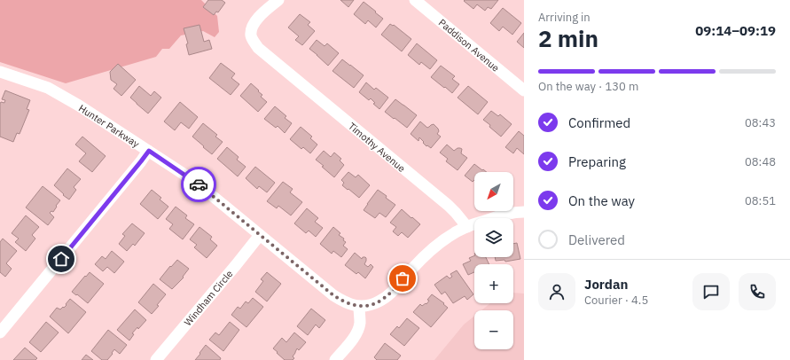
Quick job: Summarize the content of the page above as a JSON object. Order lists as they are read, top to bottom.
{
  "streets": {
    "street": [
      "Paddison Avenue",
      "Hunter Parkway",
      "Timothy Avenue",
      "Windham Circle"
    ]
  },
  "crossings": [
    ["Hunter Parkway", "Timothy Avenue"],
    ["Hunter Parkway", "Windham Circle"]
  ],
  "north": "bottom left",
  "page": {
    "heading": ["2 min", "Arriving in", "09:14–09:19"],
    "panel": ["Jordan", "Courier · 4.5"],
    "bar": "On the way · 130 m",
    "list": [
      ["Confirmed", "08:43"],
      ["Preparing", "08:48"],
      ["On the way", "08:51"],
      "Delivered"
    ],
    "map_buttons": ["+", "−"]
  }
}
